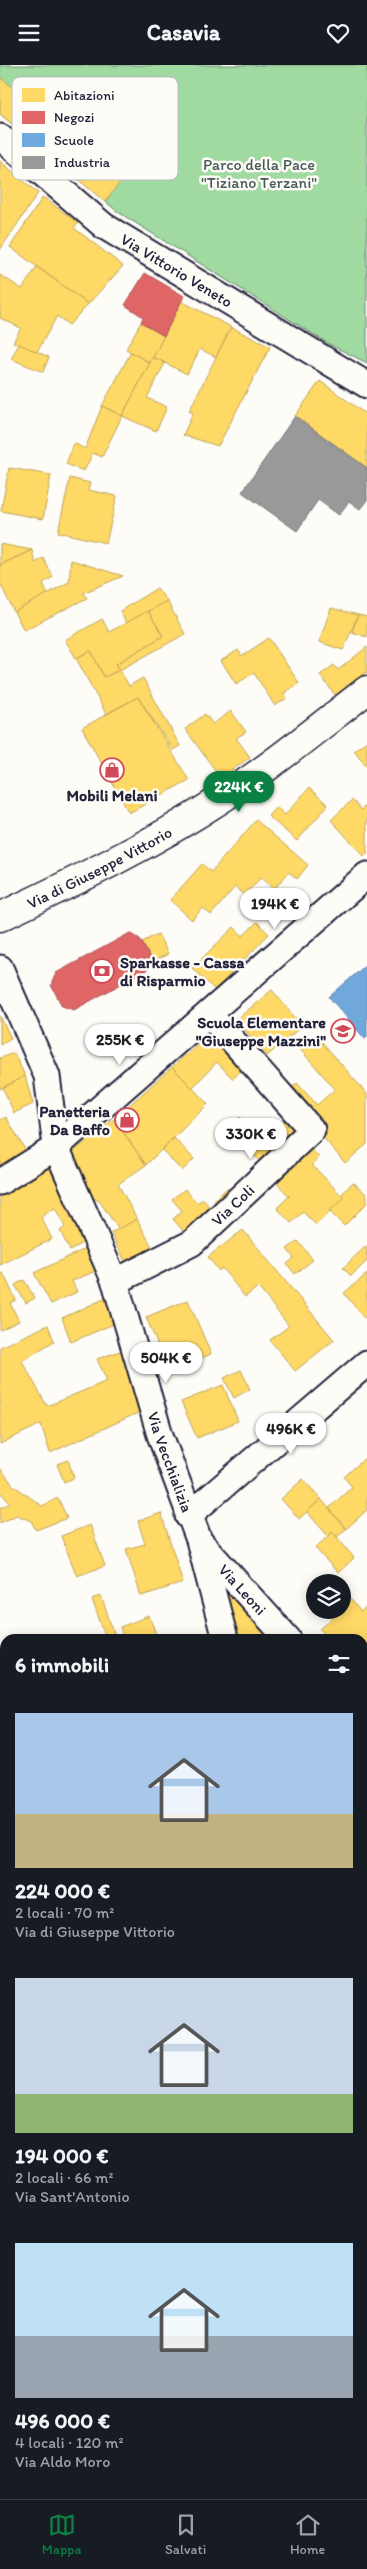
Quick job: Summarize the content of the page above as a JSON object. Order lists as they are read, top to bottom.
{
  "streets": {
    "main road": ["Via di Giuseppe Vittorio"],
    "street": [
      "Via Vittorio Veneto",
      "Via Coli",
      "Via Vecchializia",
      "Via Leoni"
    ]
  },
  "crossings": [
    ["Via Coli", "Via Vecchializia"],
    ["Via Vecchializia", "Via Leoni"]
  ],
  "parks": ["Parco della Pace \"Tiziano Terzani\""],
  "places": {
    "shop": ["Mobili Melani", "Panetteria Da Baffo"],
    "bank": ["Sparkasse - Cassa di Risparmio"],
    "school or university": ["Scuola Elementare \"Giuseppe Mazzini\""]
  },
  "legend": [
    "Abitazioni",
    "Negozi",
    "Scuole",
    "Industria"
  ],
  "page": {
    "header": "Casavia",
    "price": [
      "224K €",
      "194K €",
      "255K €",
      "330K €",
      "504K €",
      "496K €"
    ],
    "heading": "6 immobili",
    "list": [
      {
        "name": "224 000 €",
        "note": "2 locali · 70 m² · Via di Giuseppe Vittorio"
      },
      {
        "name": "194 000 €",
        "note": "2 locali · 66 m² · Via Sant'Antonio"
      },
      {
        "name": "496 000 €",
        "note": "4 locali · 120 m² · Via Aldo Moro"
      }
    ],
    "tabs": ["Mappa", "Salvati", "Home"]
  }
}
